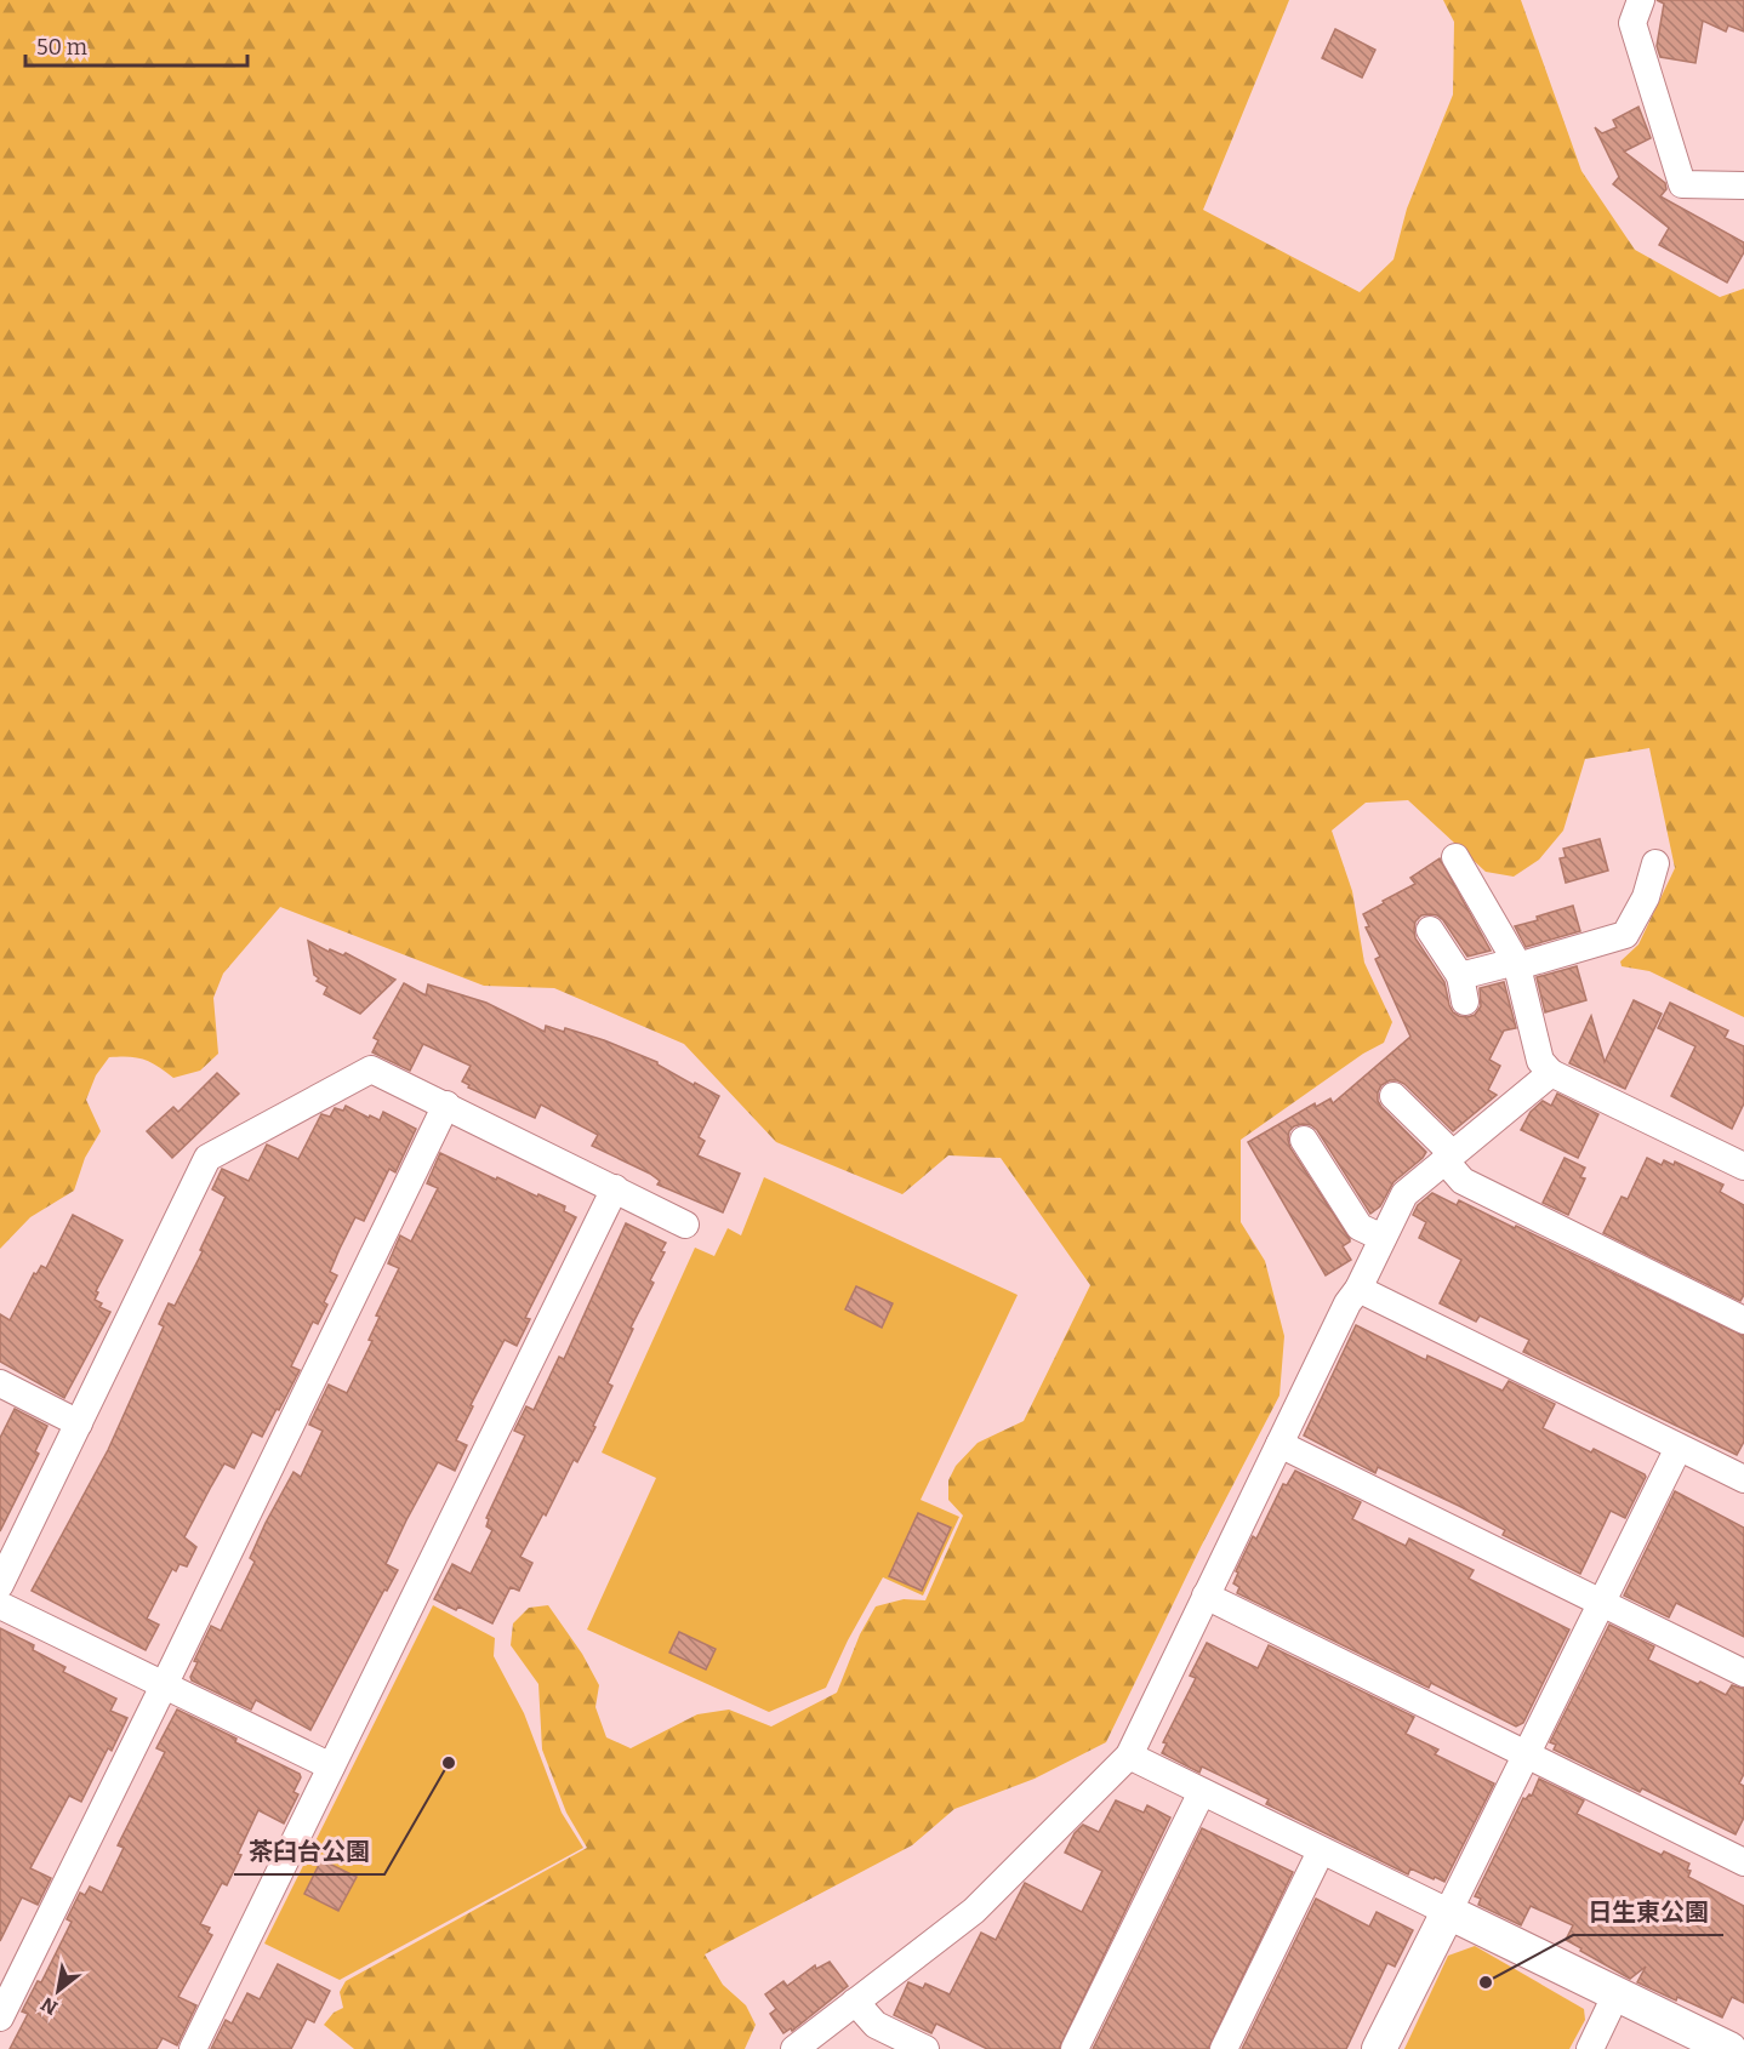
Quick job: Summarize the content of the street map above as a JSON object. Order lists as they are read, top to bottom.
{
  "places": ["茶臼台公園", "日生東公園"],
  "scale_bar": "50 m",
  "north": "bottom left"
}
